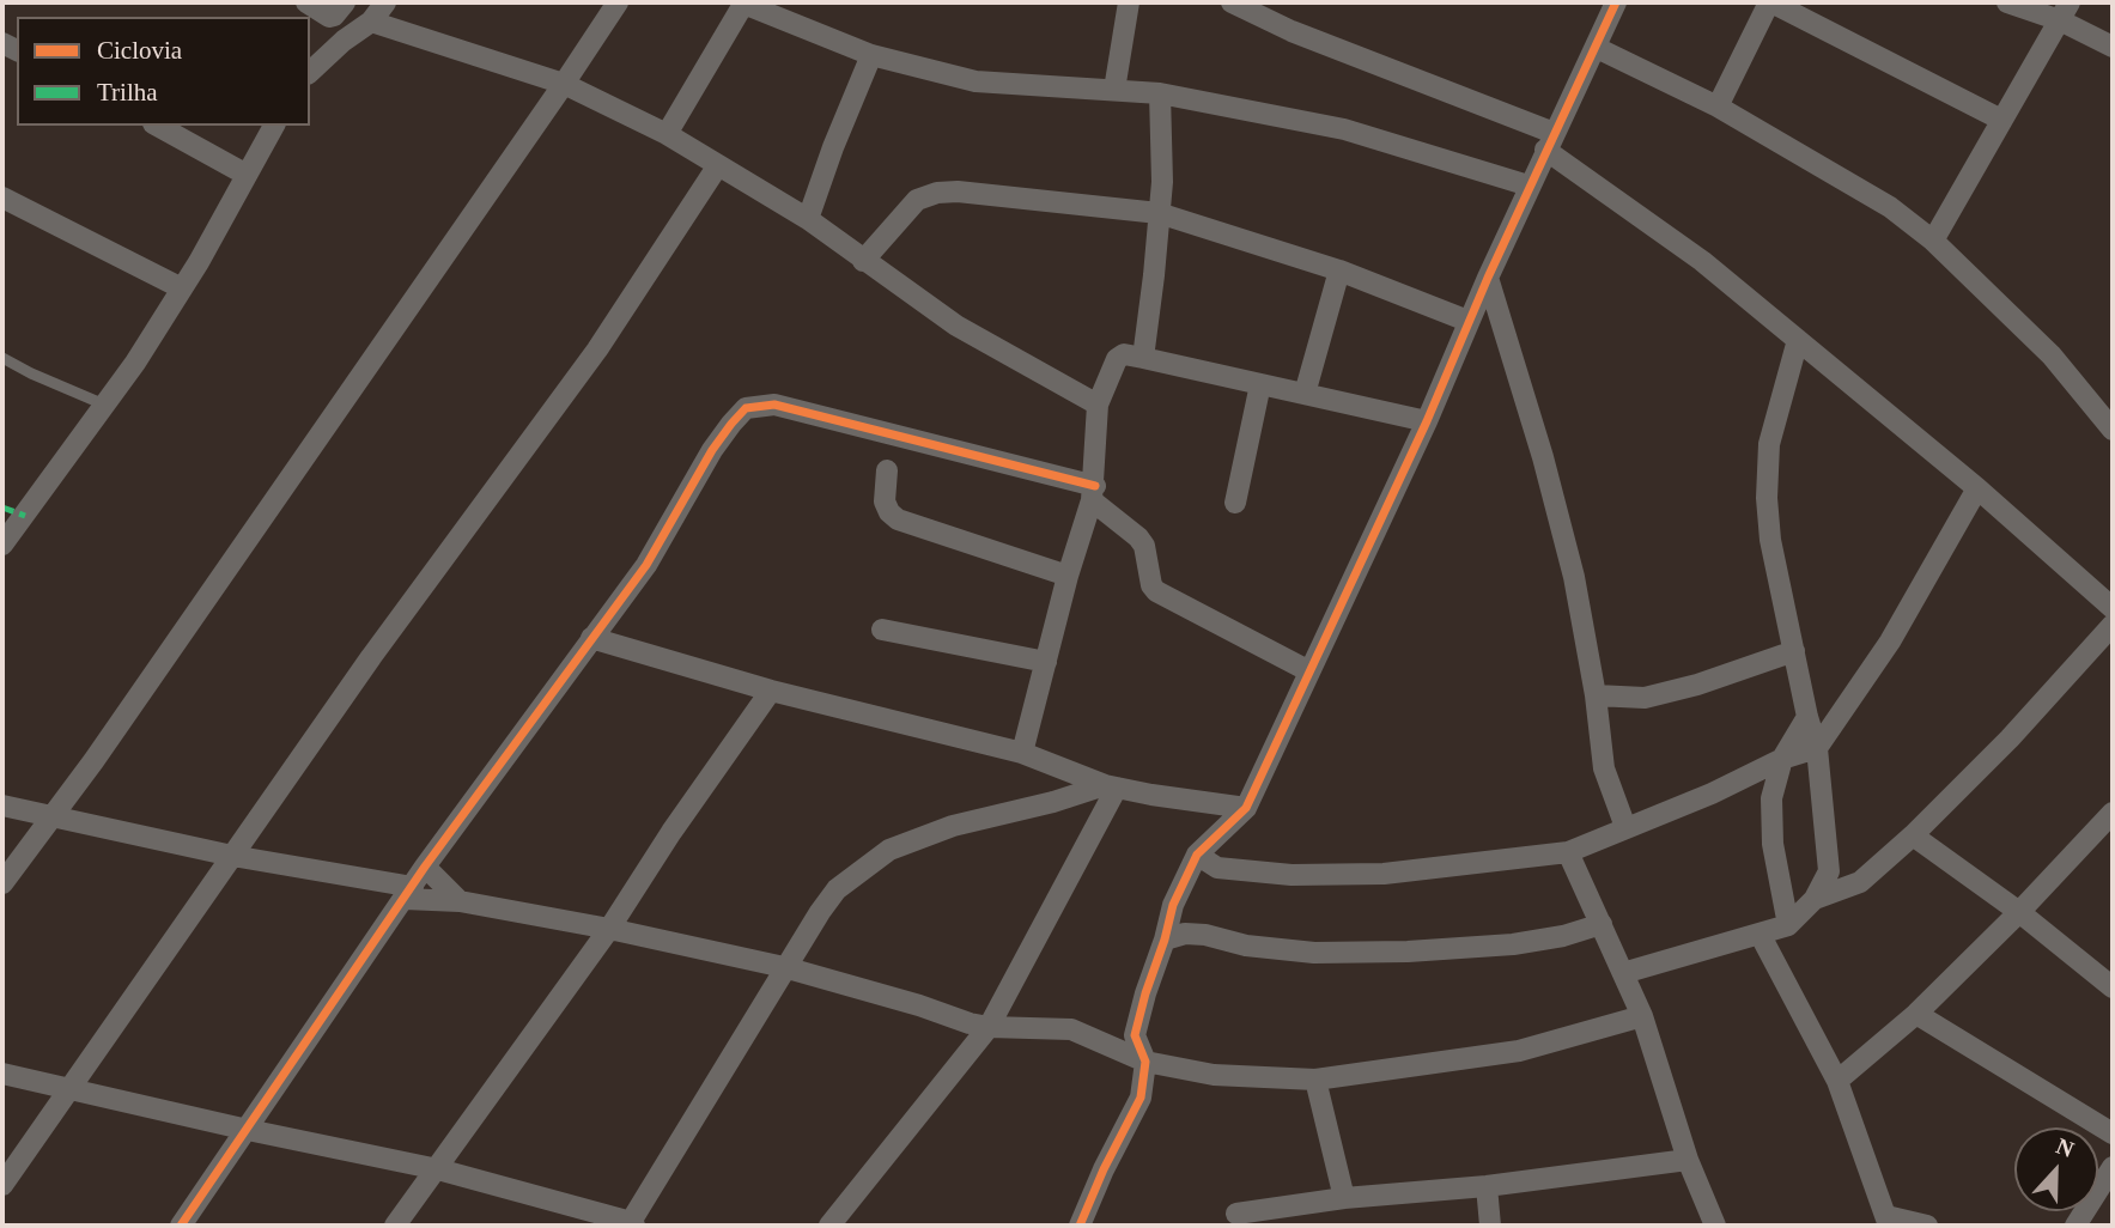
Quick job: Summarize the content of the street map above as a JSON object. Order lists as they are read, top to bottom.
{
  "legend": ["Ciclovia", "Trilha"],
  "north": "top"
}
